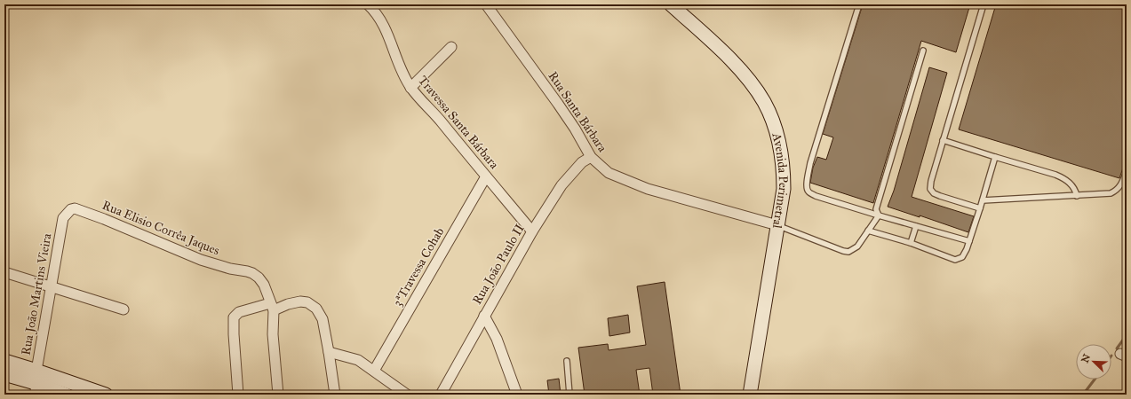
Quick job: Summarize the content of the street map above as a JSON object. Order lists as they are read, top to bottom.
{
  "streets": {
    "main road": ["Avenida Perimetral"],
    "street": [
      "Rua Santa Bárbara",
      "Travessa Santa Bárbara",
      "Rua Elisio Corrêa Jaques",
      "Rua João Paulo II",
      "3ªTravessa Cohab",
      "Rua João Martins Vieira"
    ]
  },
  "crossings": [
    ["Rua Santa Bárbara", "Avenida Perimetral"],
    ["Rua Santa Bárbara", "Rua João Paulo II"],
    ["Travessa Santa Bárbara", "Rua João Paulo II"],
    ["Travessa Santa Bárbara", "3ªTravessa Cohab"],
    ["Rua Elisio Corrêa Jaques", "Rua João Martins Vieira"]
  ],
  "north": "top left"
}
